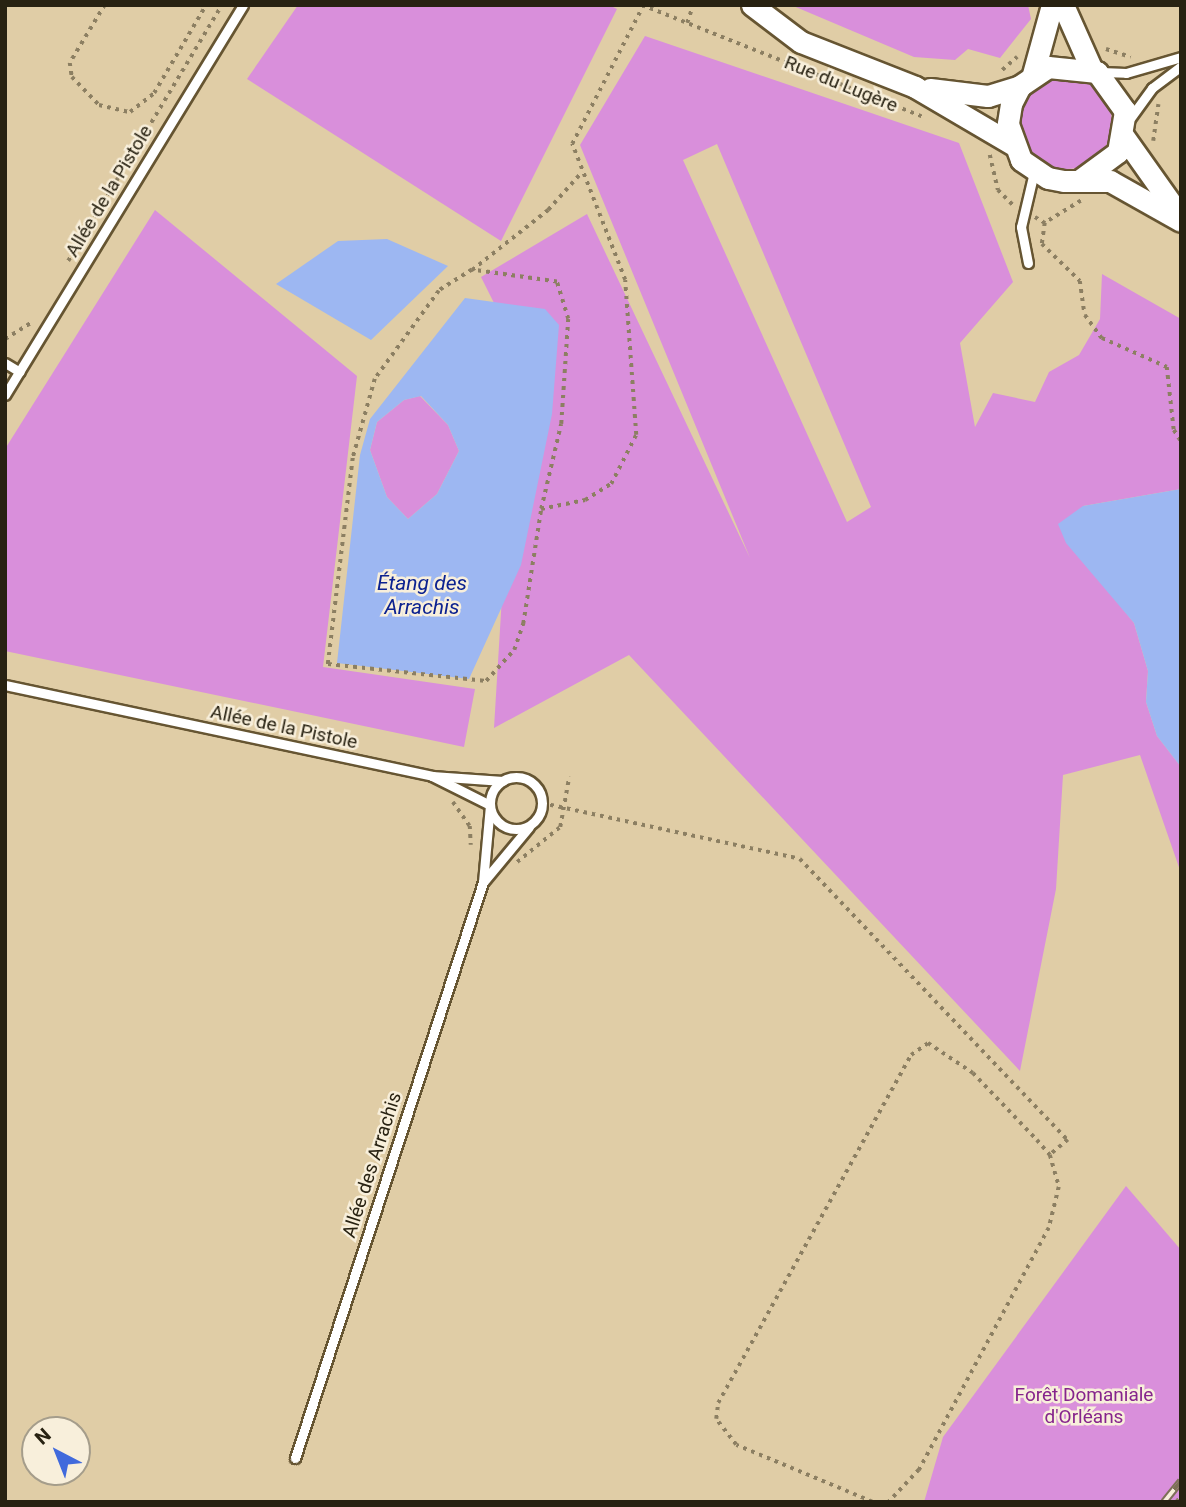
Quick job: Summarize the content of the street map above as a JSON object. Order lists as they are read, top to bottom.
{
  "streets": {
    "street": ["Rue du Lugère"],
    "lane": ["Allée de la Pistole", "Allée des Arrachis"]
  },
  "water": ["Étang des Arrachis"],
  "parks": ["Forêt Domaniale d'Orléans"],
  "north": "top left"
}
